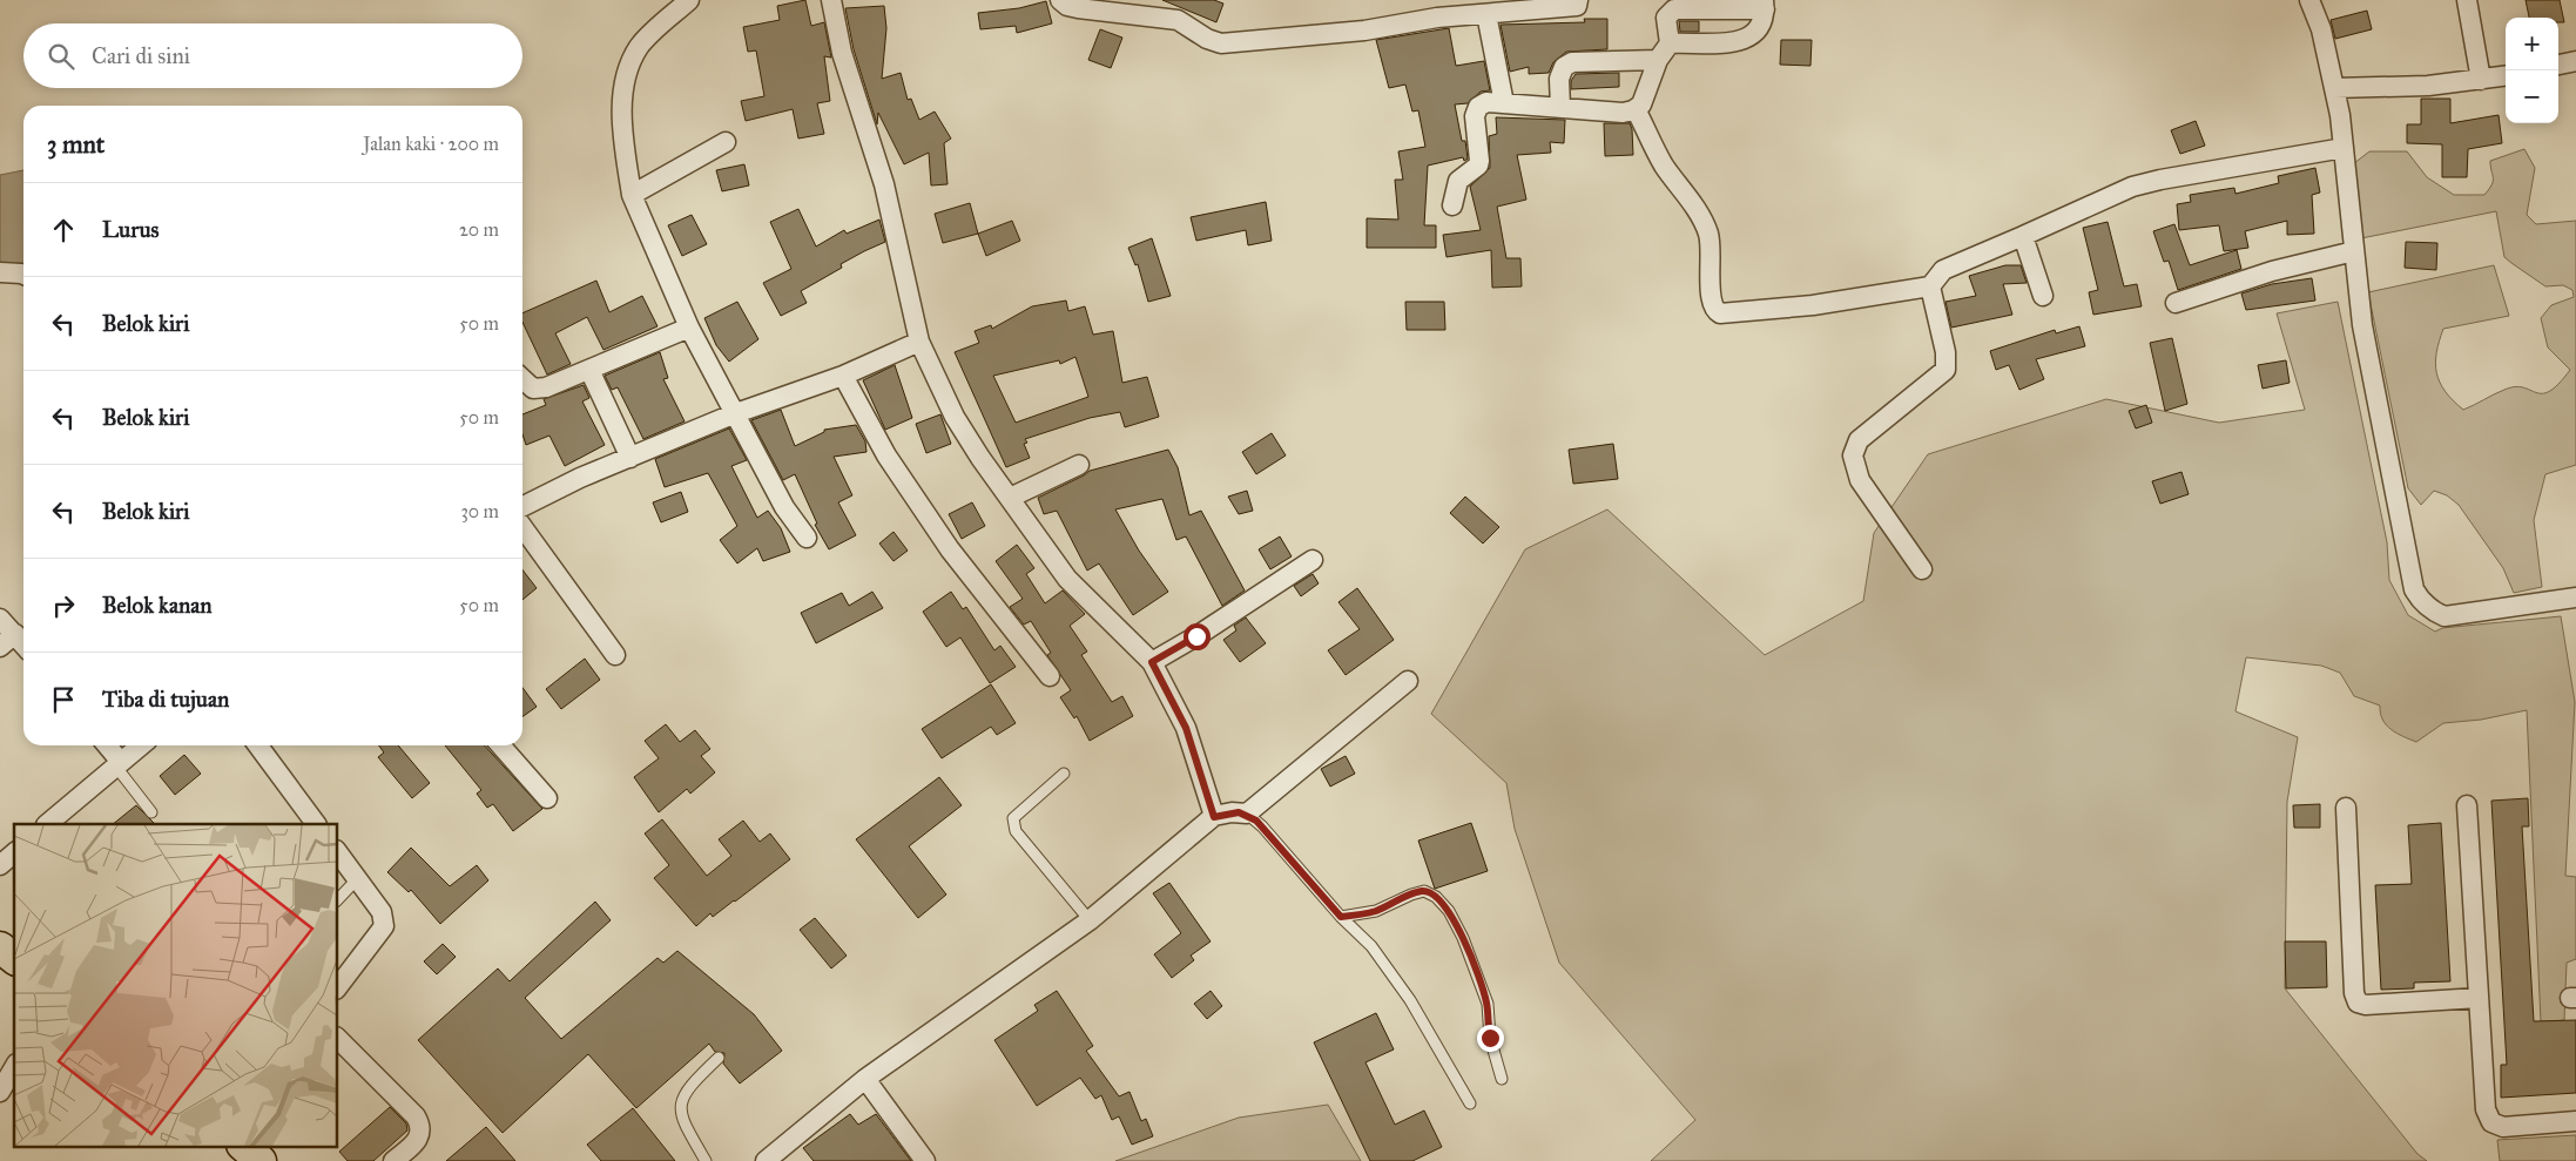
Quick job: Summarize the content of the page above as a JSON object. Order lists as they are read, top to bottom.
{
  "page": {
    "map_buttons": ["+", "−"],
    "search": "Cari di sini",
    "heading": ["3 mnt", "Jalan kaki · 200 m"],
    "list": [
      ["Lurus", "20 m"],
      ["Belok kiri", "50 m"],
      ["Belok kiri", "50 m"],
      ["Belok kiri", "30 m"],
      ["Belok kanan", "50 m"],
      "Tiba di tujuan"
    ]
  }
}
